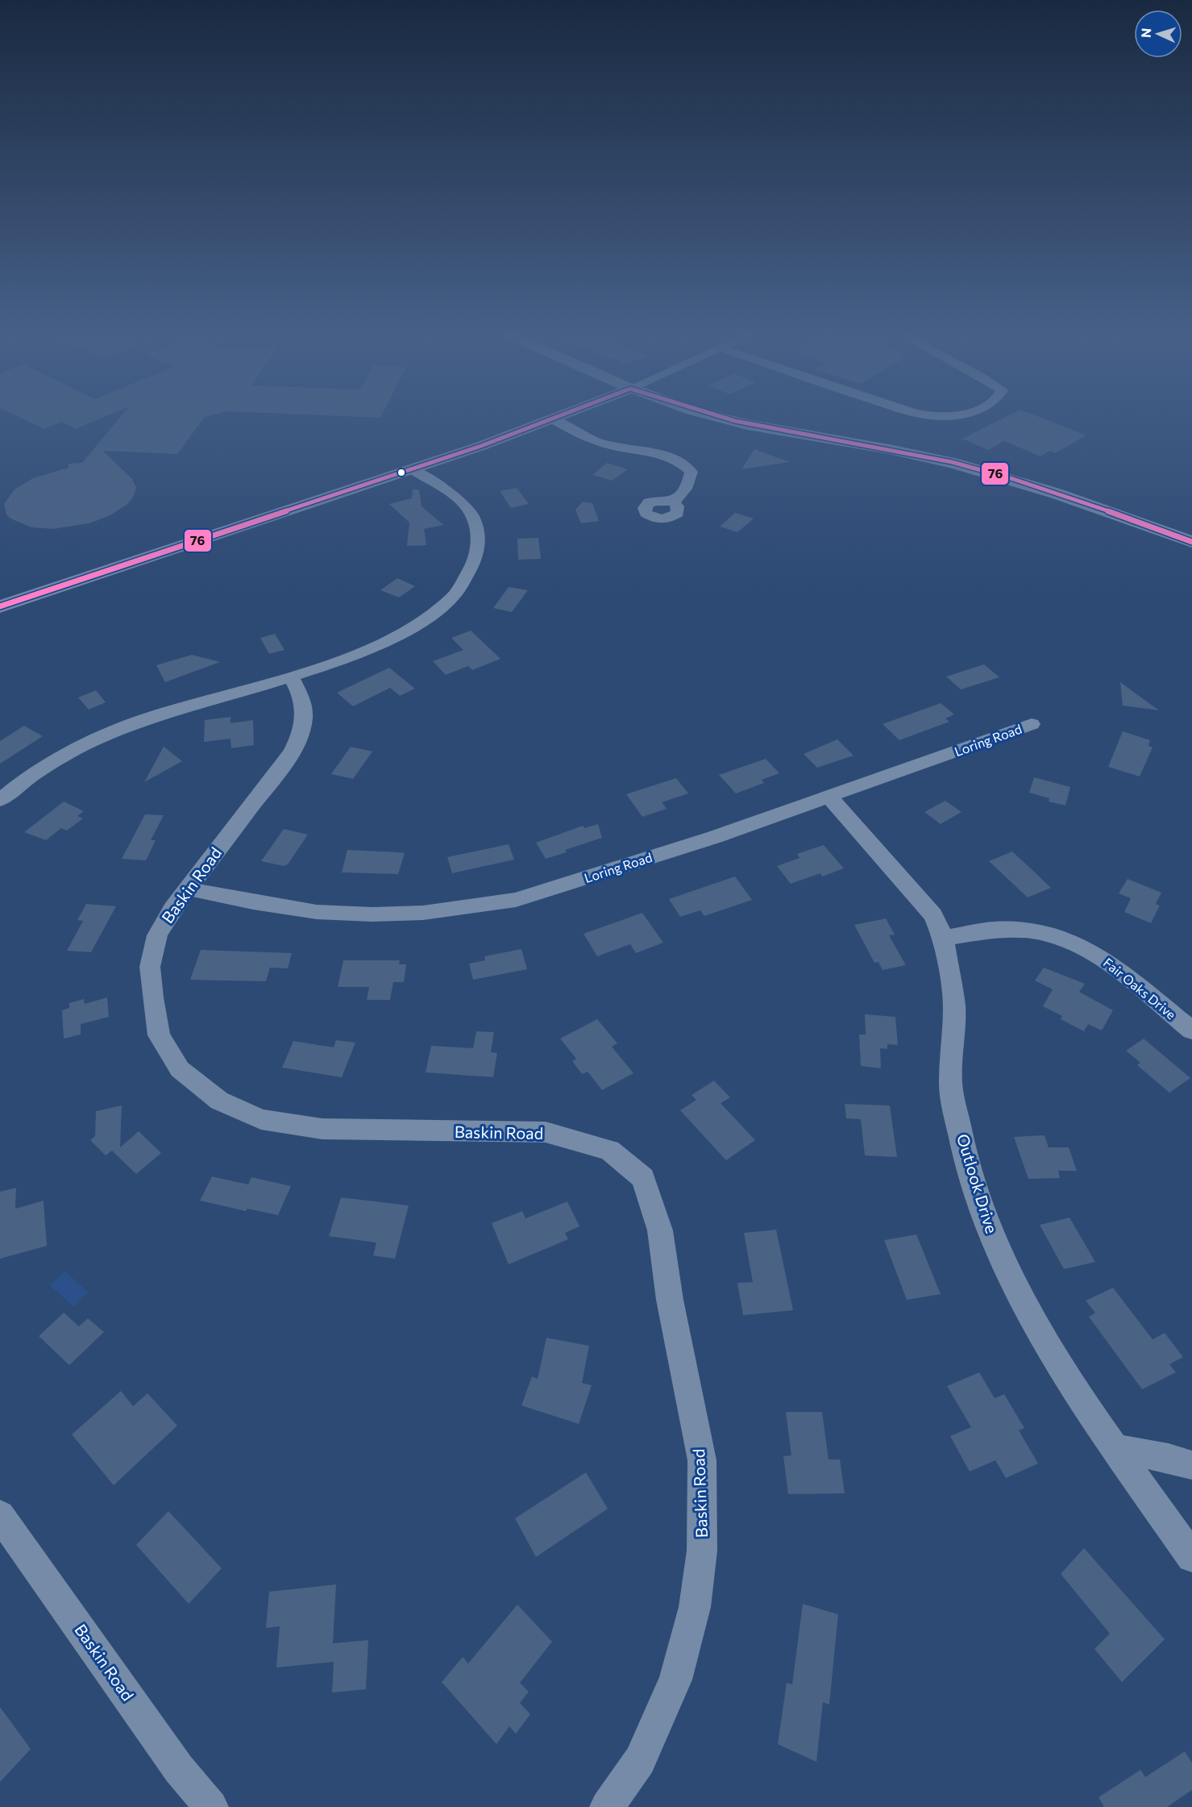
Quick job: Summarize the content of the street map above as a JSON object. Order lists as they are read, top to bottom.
{
  "streets": {
    "street": [
      "Loring Road",
      "Baskin Road",
      "Fair Oaks Drive",
      "Outlook Drive"
    ]
  },
  "crossings": [
    ["Loring Road", "Baskin Road"],
    ["Loring Road", "Outlook Drive"],
    ["Fair Oaks Drive", "Outlook Drive"]
  ],
  "lines": ["transit line 76"],
  "north": "left"
}
